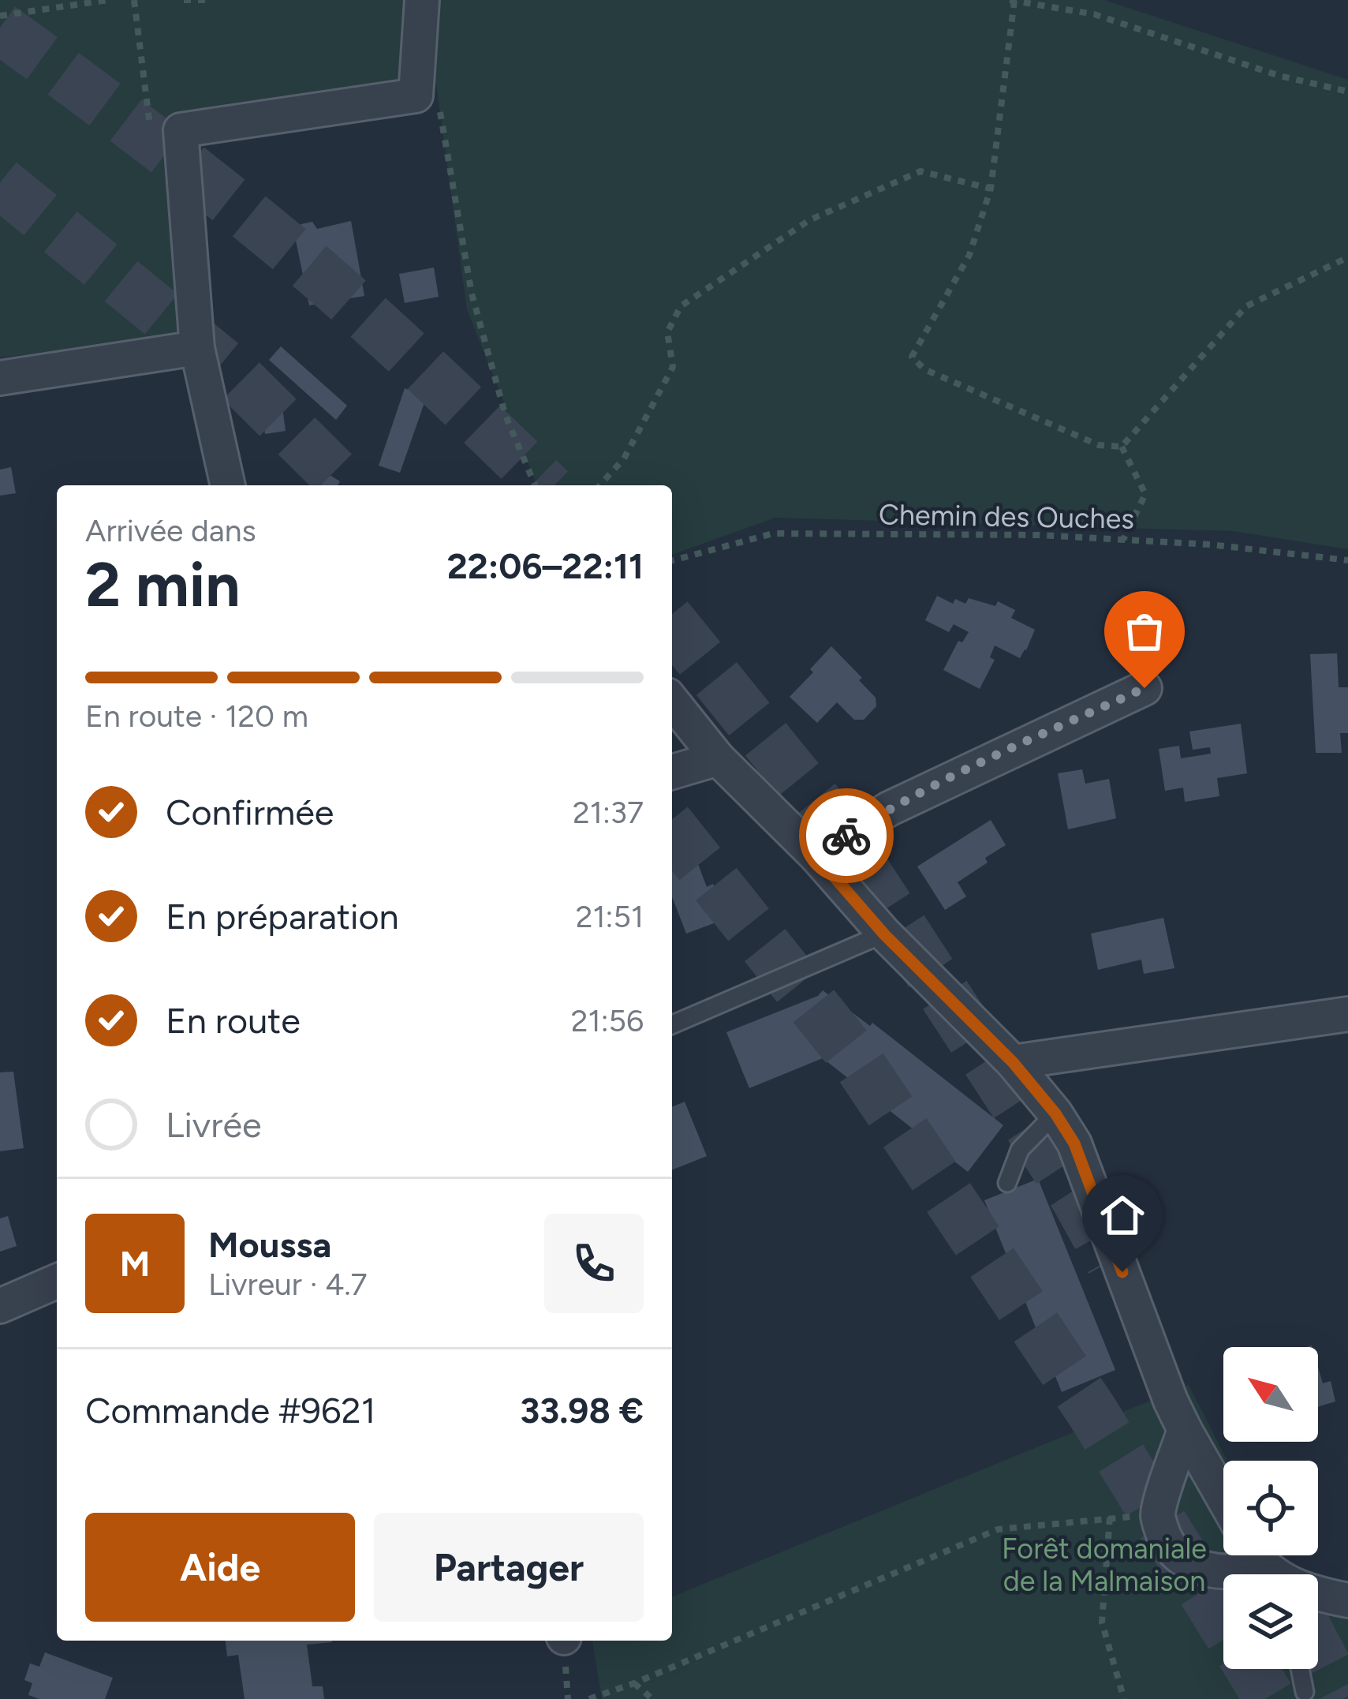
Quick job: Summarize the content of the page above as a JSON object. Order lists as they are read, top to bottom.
{
  "streets": {
    "path": ["Chemin des Ouches"]
  },
  "parks": ["Forêt domaniale de la Malmaison"],
  "north": "top left",
  "page": {
    "heading": ["2 min", "Arrivée dans", "22:06–22:11"],
    "panel": [
      "Moussa",
      "Livreur · 4.7",
      "Commande #9621",
      "33.98 €"
    ],
    "bar": "En route · 120 m",
    "list": [
      ["Confirmée", "21:37"],
      ["En préparation", "21:51"],
      ["En route", "21:56"],
      "Livrée"
    ],
    "round": "M",
    "buttons": ["Aide", "Partager"]
  }
}
